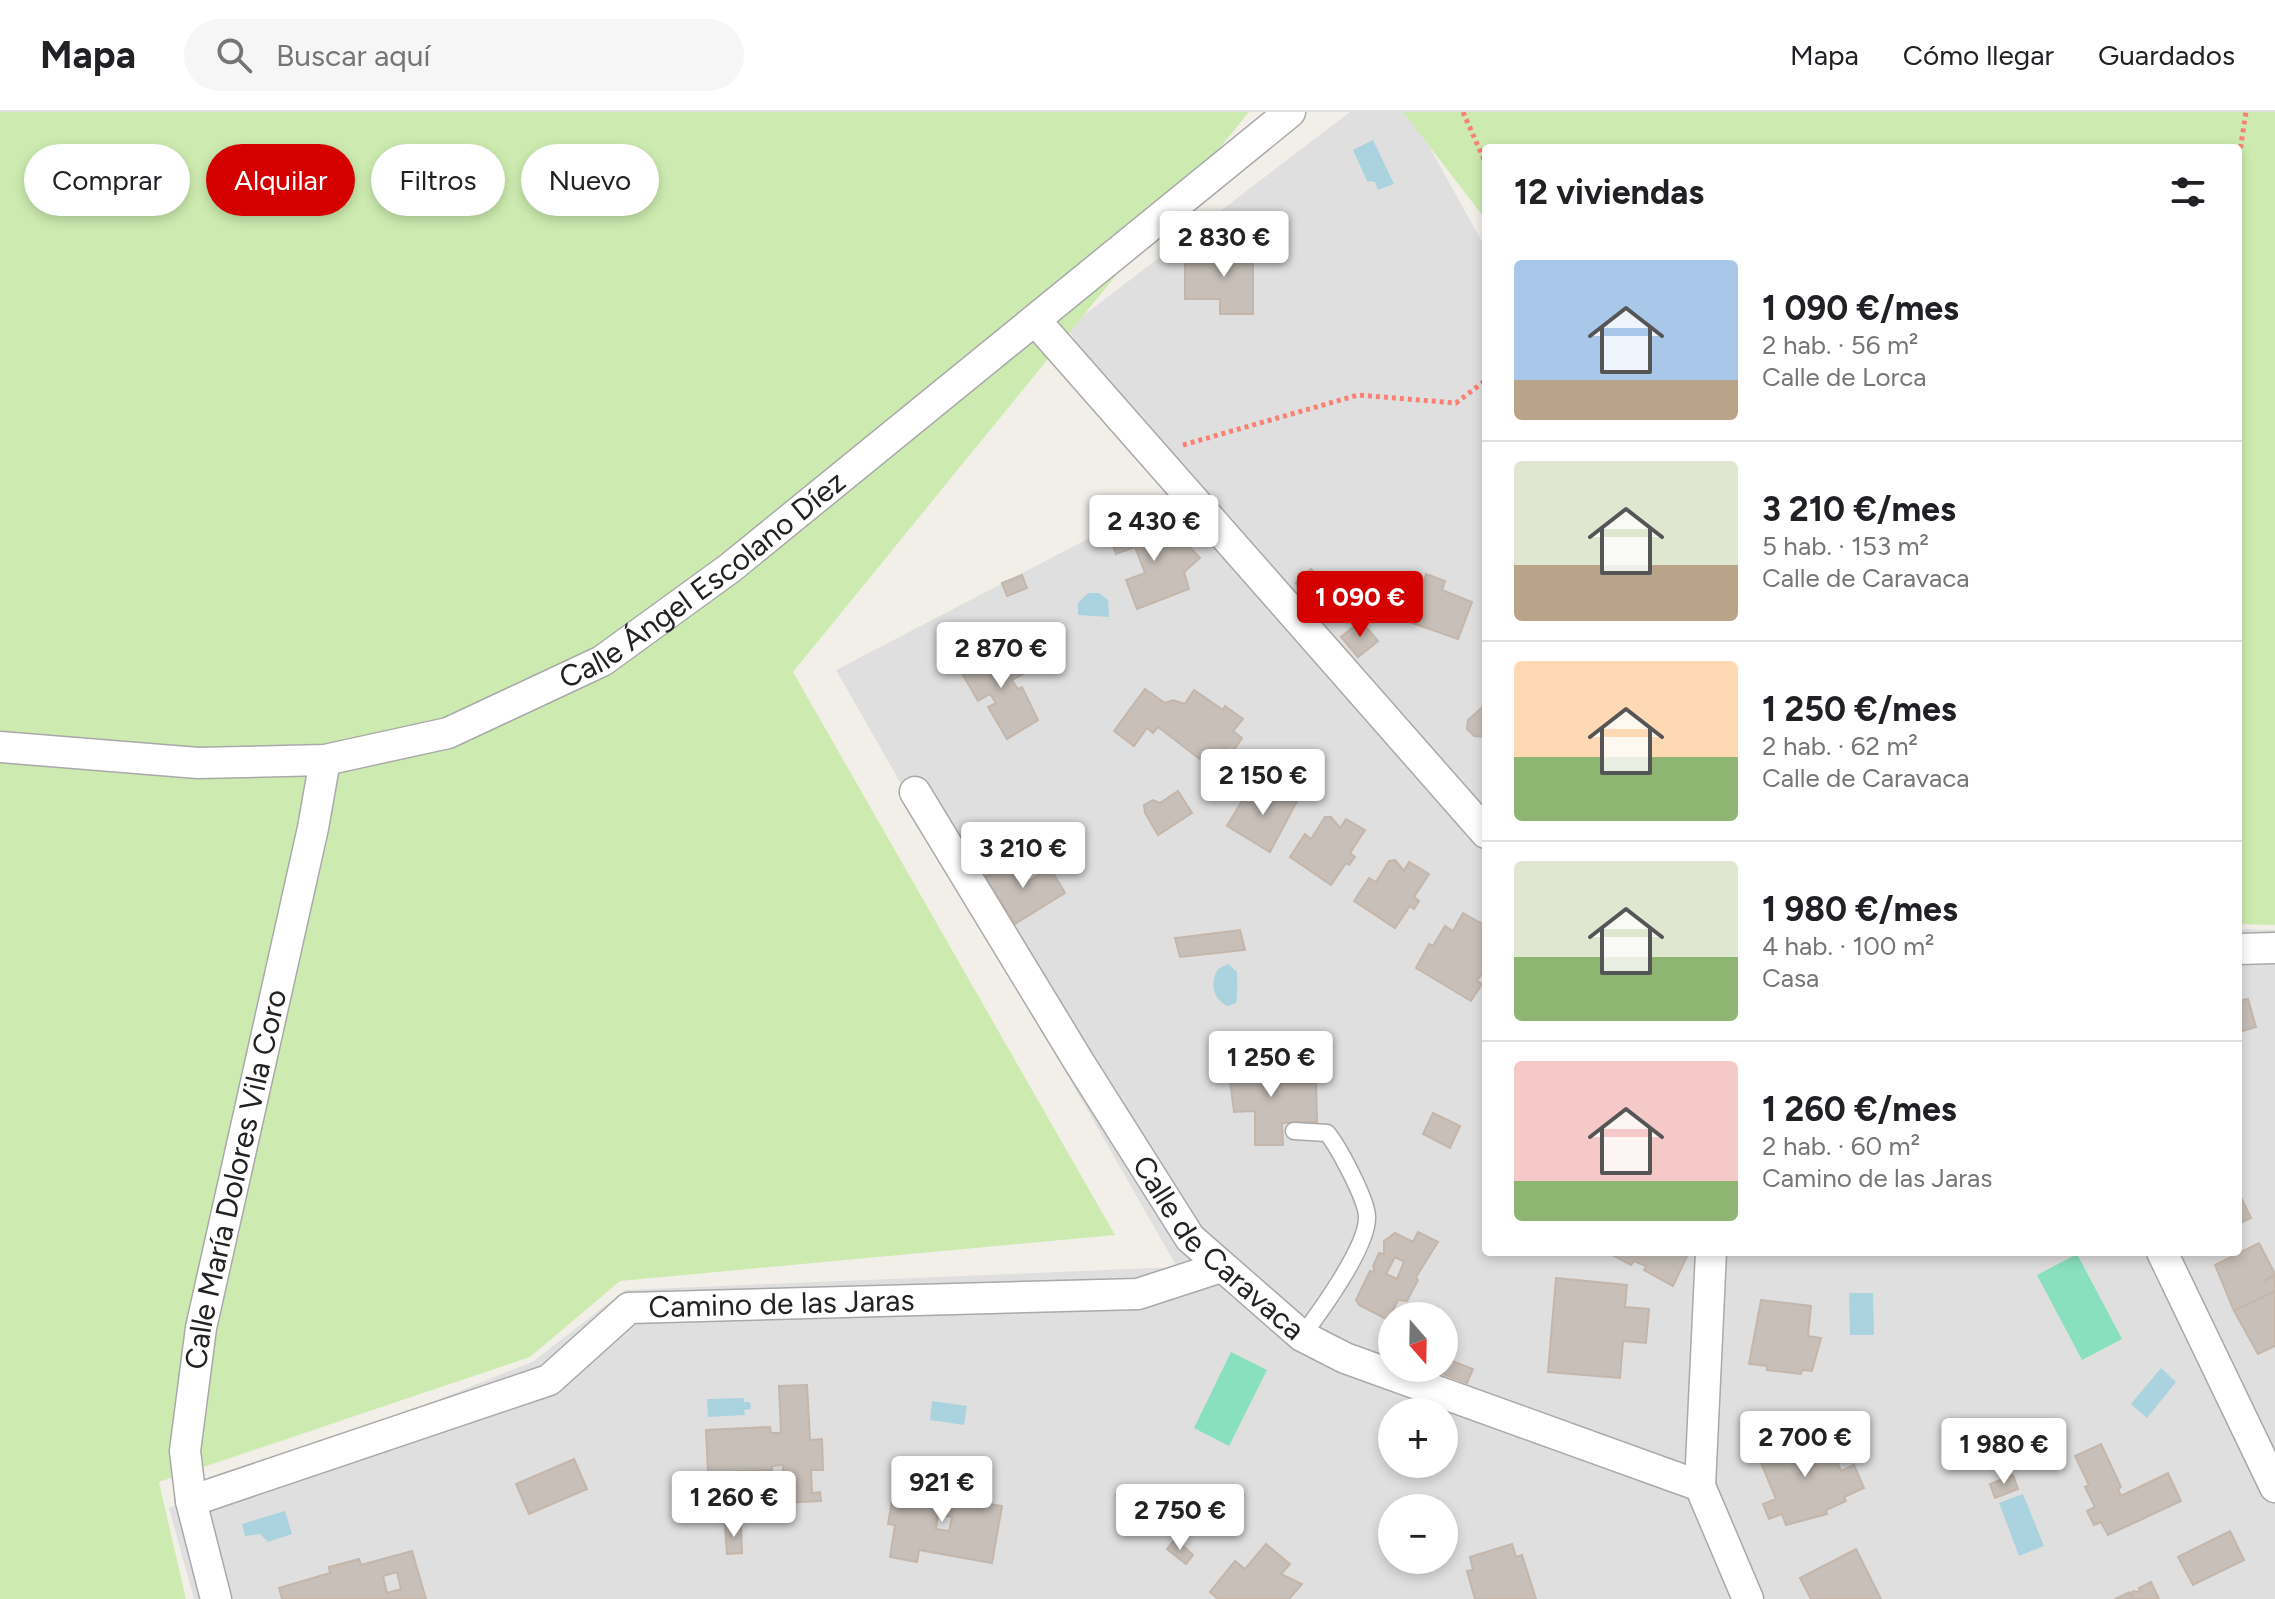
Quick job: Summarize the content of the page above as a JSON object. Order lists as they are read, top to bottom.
{
  "streets": {
    "street": [
      "Calle Ángel Escolano Díez",
      "Calle María Dolores Vila Coro",
      "Calle de Caravaca",
      "Camino de las Jaras"
    ]
  },
  "crossings": [
    ["Calle Ángel Escolano Díez", "Calle María Dolores Vila Coro"],
    ["Calle María Dolores Vila Coro", "Camino de las Jaras"],
    ["Calle de Caravaca", "Camino de las Jaras"]
  ],
  "north": "bottom",
  "page": {
    "header": "Mapa",
    "search": "Buscar aquí",
    "nav": ["Mapa", "Cómo llegar", "Guardados"],
    "chip": [
      "Comprar",
      "Alquilar",
      "Filtros",
      "Nuevo"
    ],
    "heading": "12 viviendas",
    "price": [
      "2 830 €",
      "2 430 €",
      "1 090 €",
      "2 870 €",
      "2 150 €",
      "3 210 €",
      "1 250 €",
      "2 700 €",
      "1 980 €",
      "921 €",
      "1 260 €",
      "2 750 €"
    ],
    "list": [
      {
        "name": "1 090 €/mes",
        "note": "2 hab. · 56 m² · Calle de Lorca"
      },
      {
        "name": "3 210 €/mes",
        "note": "5 hab. · 153 m² · Calle de Caravaca"
      },
      {
        "name": "1 250 €/mes",
        "note": "2 hab. · 62 m² · Calle de Caravaca"
      },
      {
        "name": "1 980 €/mes",
        "note": "4 hab. · 100 m² · Casa"
      },
      {
        "name": "1 260 €/mes",
        "note": "2 hab. · 60 m² · Camino de las Jaras"
      }
    ],
    "map_buttons": ["+", "−"]
  }
}
